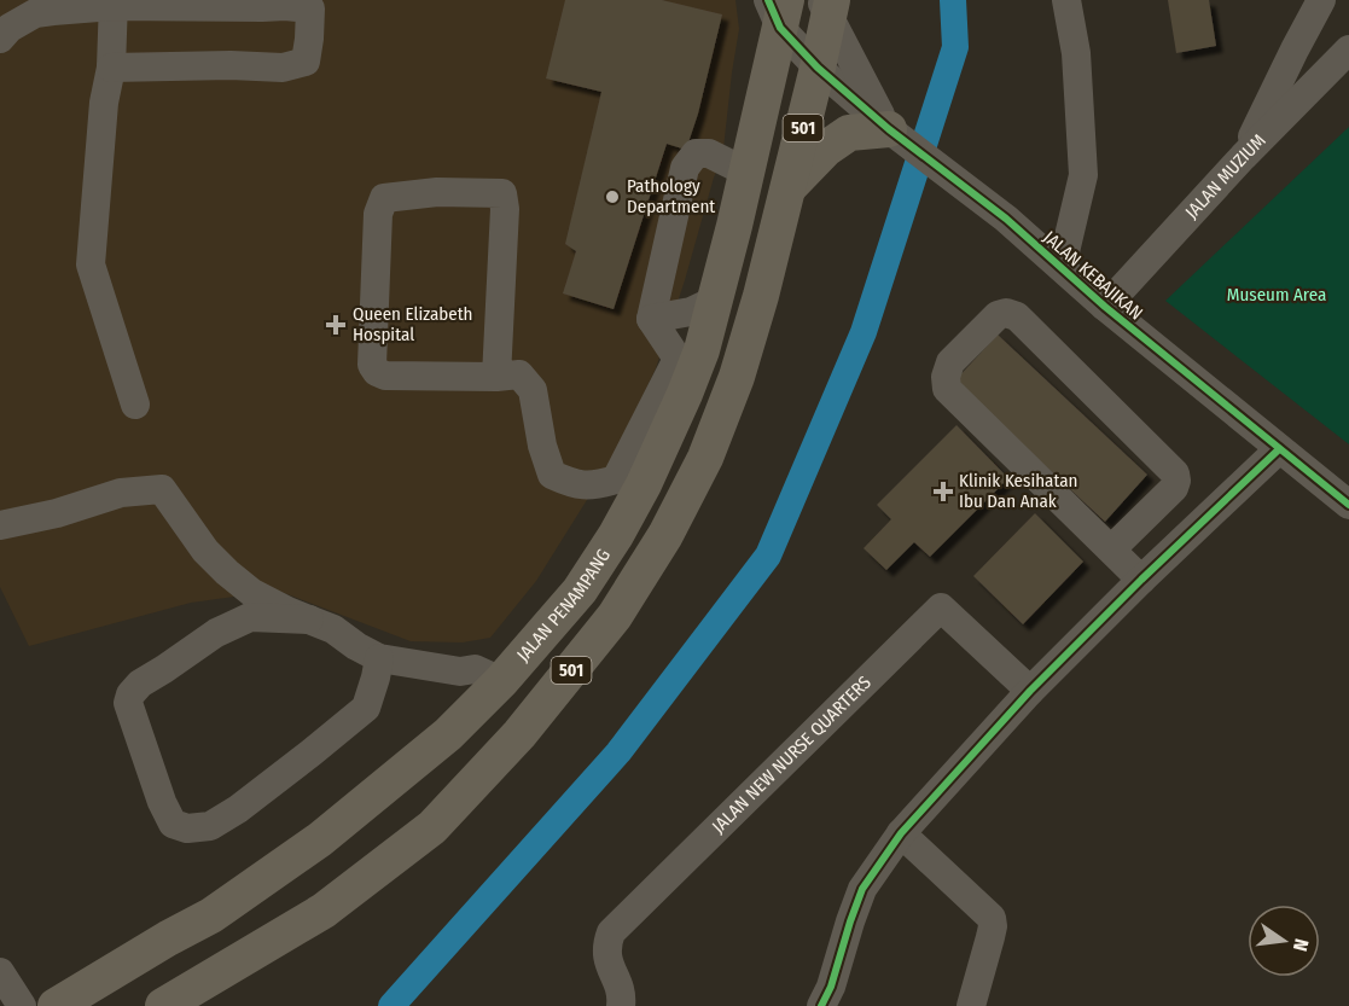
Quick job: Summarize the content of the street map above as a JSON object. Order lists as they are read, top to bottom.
{
  "streets": {
    "main road": ["501", "JALAN PENAMPANG"],
    "street": ["JALAN MUZIUM", "JALAN KEBAJIKAN", "JALAN NEW NURSE QUARTERS"]
  },
  "crossings": [
    ["501", "JALAN KEBAJIKAN"],
    ["JALAN MUZIUM", "JALAN KEBAJIKAN"],
    ["JALAN KEBAJIKAN", "JALAN PENAMPANG"]
  ],
  "parks": ["Museum Area"],
  "places": {
    "other": ["Pathology Department"],
    "health": ["Queen Elizabeth Hospital", "Klinik Kesihatan Ibu Dan Anak"]
  },
  "north": "right"
}
